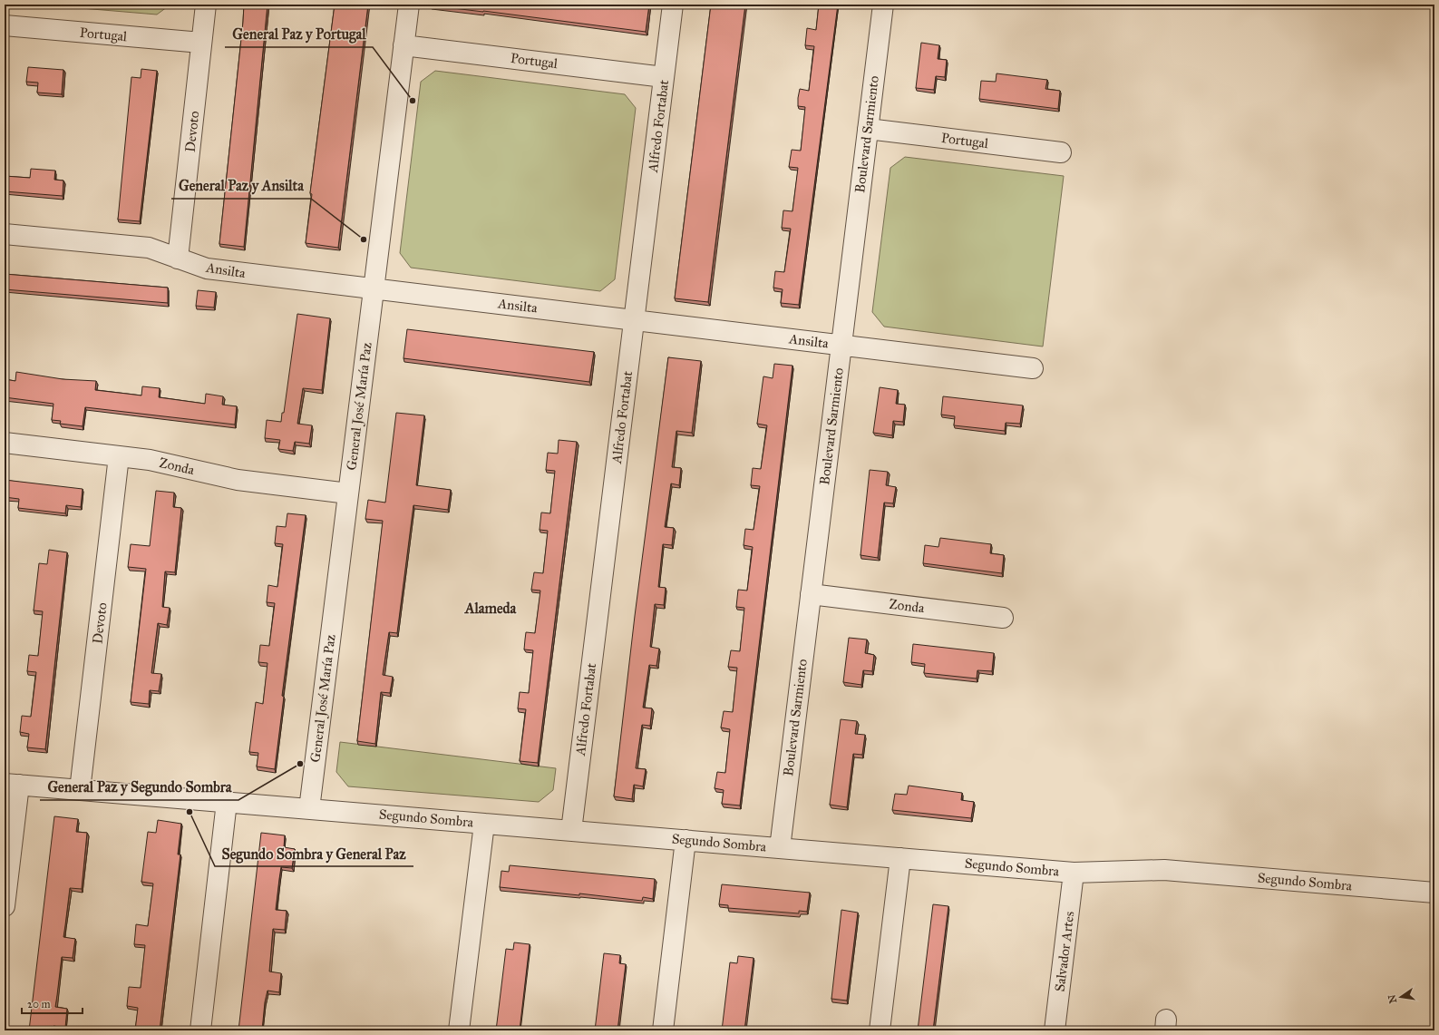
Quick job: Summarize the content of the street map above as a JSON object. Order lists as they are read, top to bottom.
{
  "streets": {
    "street": [
      "Portugal",
      "Alfredo Fortabat",
      "Devoto",
      "Boulevard Sarmiento",
      "Ansilta",
      "General José María Paz",
      "Zonda",
      "Segundo Sombra",
      "Salvador Artes"
    ]
  },
  "crossings": [
    ["Portugal", "Alfredo Fortabat"],
    ["Portugal", "Devoto"],
    ["Portugal", "Boulevard Sarmiento"],
    ["Portugal", "General José María Paz"],
    ["Alfredo Fortabat", "Ansilta"],
    ["Alfredo Fortabat", "Segundo Sombra"],
    ["Devoto", "Ansilta"],
    ["Devoto", "Zonda"],
    ["Devoto", "Segundo Sombra"],
    ["Boulevard Sarmiento", "Ansilta"],
    ["Boulevard Sarmiento", "Zonda"],
    ["Boulevard Sarmiento", "Segundo Sombra"],
    ["Ansilta", "General José María Paz"],
    ["General José María Paz", "Zonda"],
    ["General José María Paz", "Segundo Sombra"],
    ["Segundo Sombra", "Salvador Artes"]
  ],
  "districts": ["Alameda"],
  "places": [
    "General Paz y Portugal",
    "General Paz y Ansilta",
    "General Paz y Segundo Sombra",
    "Segundo Sombra y General Paz"
  ],
  "scale_bar": "20 m",
  "north": "left"
}
